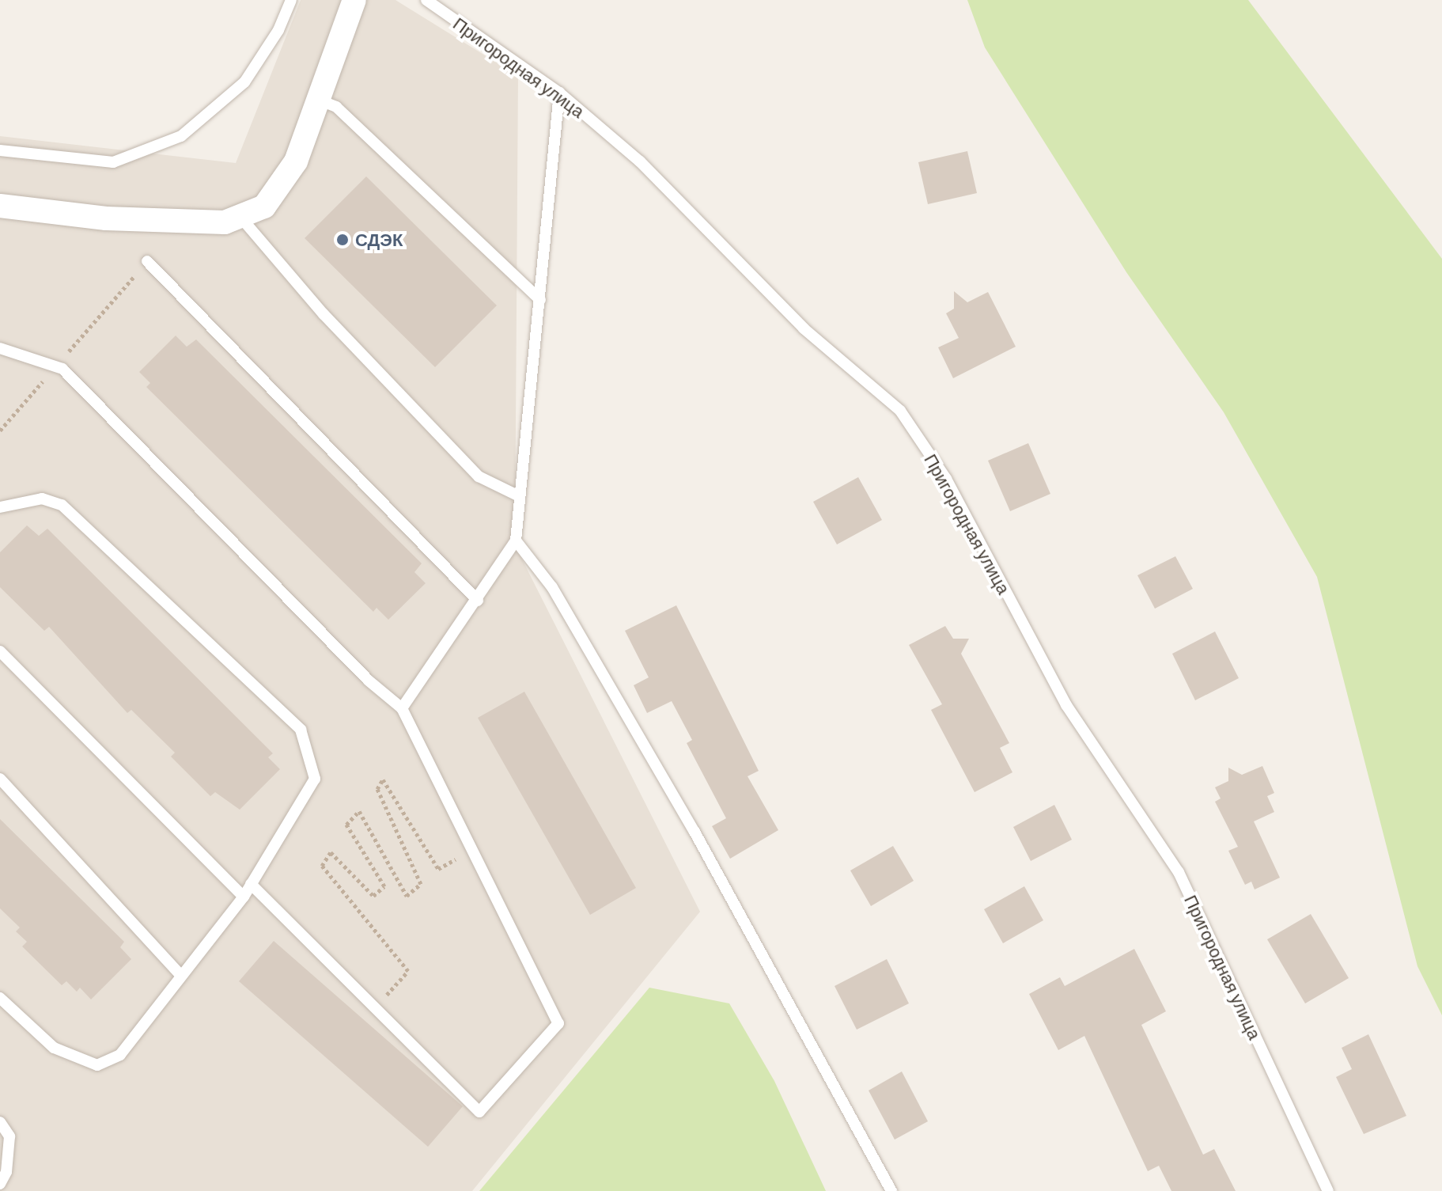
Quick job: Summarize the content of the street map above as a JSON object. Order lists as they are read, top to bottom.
{
  "streets": {
    "lane": ["Пригородная улица"]
  },
  "places": ["СДЭК"]
}
